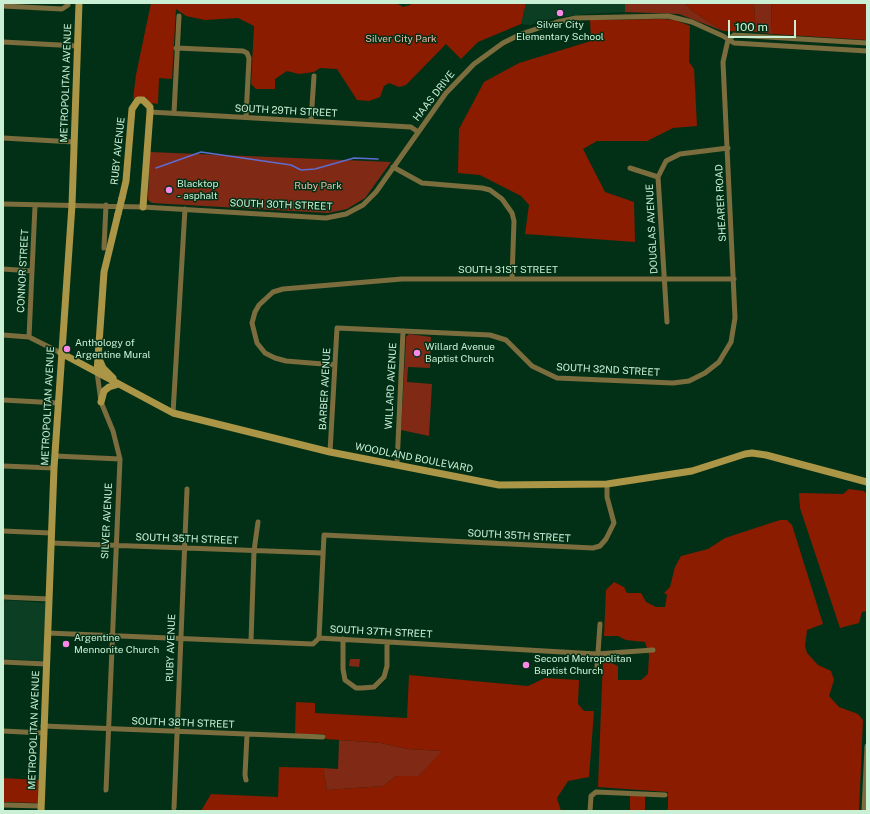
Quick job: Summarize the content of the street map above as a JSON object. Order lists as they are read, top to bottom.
{
  "streets": {
    "street": [
      "METROPOLITAN AVENUE",
      "HAAS DRIVE",
      "SOUTH 29TH STREET",
      "RUBY AVENUE",
      "SHEARER ROAD",
      "SOUTH 30TH STREET",
      "DOUGLAS AVENUE",
      "SOUTH 31ST STREET",
      "CONNOR STREET",
      "SOUTH 32ND STREET",
      "WILLARD AVENUE",
      "BARBER AVENUE",
      "WOODLAND BOULEVARD",
      "SILVER AVENUE",
      "SOUTH 35TH STREET",
      "SOUTH 37TH STREET",
      "SOUTH 38TH STREET"
    ]
  },
  "crossings": [
    ["METROPOLITAN AVENUE", "SOUTH 30TH STREET"],
    ["METROPOLITAN AVENUE", "WOODLAND BOULEVARD"],
    ["METROPOLITAN AVENUE", "SOUTH 35TH STREET"],
    ["METROPOLITAN AVENUE", "SOUTH 37TH STREET"],
    ["METROPOLITAN AVENUE", "SOUTH 38TH STREET"],
    ["HAAS DRIVE", "SOUTH 29TH STREET"],
    ["HAAS DRIVE", "SHEARER ROAD"],
    ["HAAS DRIVE", "SOUTH 30TH STREET"],
    ["SOUTH 29TH STREET", "RUBY AVENUE"],
    ["RUBY AVENUE", "SILVER AVENUE"],
    ["RUBY AVENUE", "SOUTH 35TH STREET"],
    ["RUBY AVENUE", "SOUTH 37TH STREET"],
    ["RUBY AVENUE", "SOUTH 38TH STREET"],
    ["SHEARER ROAD", "SOUTH 31ST STREET"],
    ["SHEARER ROAD", "SOUTH 32ND STREET"],
    ["SOUTH 30TH STREET", "CONNOR STREET"],
    ["DOUGLAS AVENUE", "SOUTH 31ST STREET"],
    ["SOUTH 31ST STREET", "BARBER AVENUE"],
    ["SOUTH 32ND STREET", "WILLARD AVENUE"],
    ["SOUTH 32ND STREET", "BARBER AVENUE"],
    ["WILLARD AVENUE", "WOODLAND BOULEVARD"],
    ["BARBER AVENUE", "WOODLAND BOULEVARD"],
    ["WOODLAND BOULEVARD", "SILVER AVENUE"],
    ["WOODLAND BOULEVARD", "SOUTH 35TH STREET"],
    ["SILVER AVENUE", "SOUTH 35TH STREET"],
    ["SILVER AVENUE", "SOUTH 37TH STREET"],
    ["SILVER AVENUE", "SOUTH 38TH STREET"]
  ],
  "parks": ["Silver City Park", "Ruby Park"],
  "places": [
    "Silver City Elementary School",
    "Blacktop - asphalt",
    "Anthology of Argentine Mural",
    "Willard Avenue Baptist Church",
    "Argentine Mennonite Church",
    "Second Metropolitan Baptist Church"
  ],
  "scale_bar": "100 m"
}
